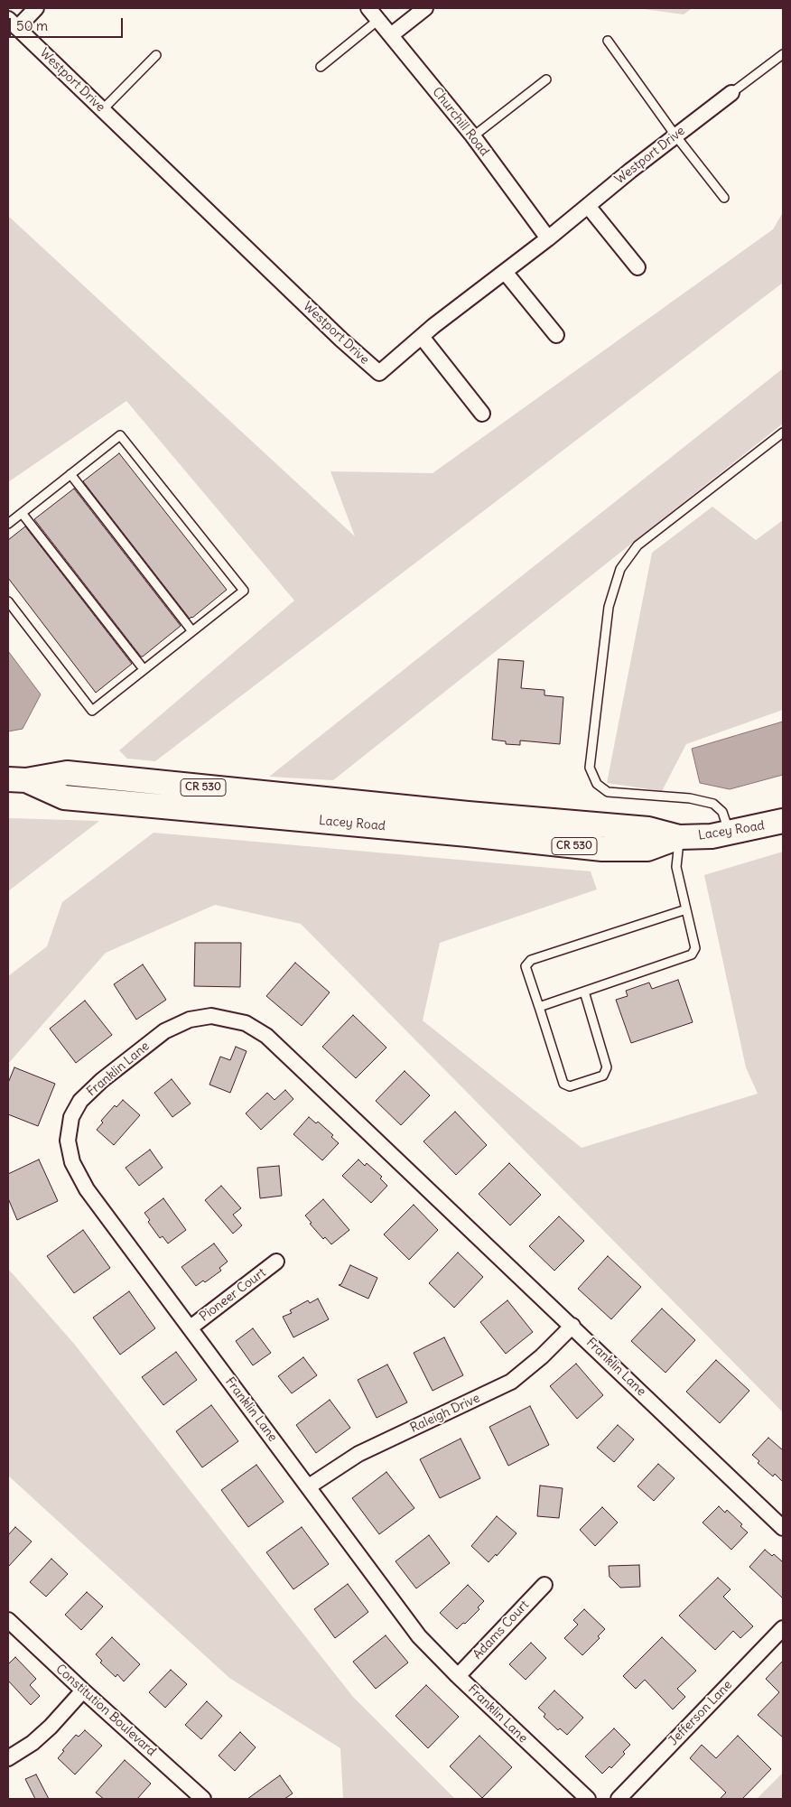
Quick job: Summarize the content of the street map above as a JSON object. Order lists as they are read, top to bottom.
{
  "streets": {
    "main road": ["CR 530", "Lacey Road"],
    "street": [
      "Westport Drive",
      "Churchill Road",
      "Franklin Lane",
      "Pioneer Court",
      "Raleigh Drive",
      "Adams Court",
      "Constitution Boulevard",
      "Jefferson Lane"
    ]
  },
  "crossings": [
    ["Westport Drive", "Churchill Road"],
    ["Franklin Lane", "Pioneer Court"],
    ["Franklin Lane", "Raleigh Drive"],
    ["Franklin Lane", "Adams Court"]
  ],
  "scale_bar": "50 m"
}
